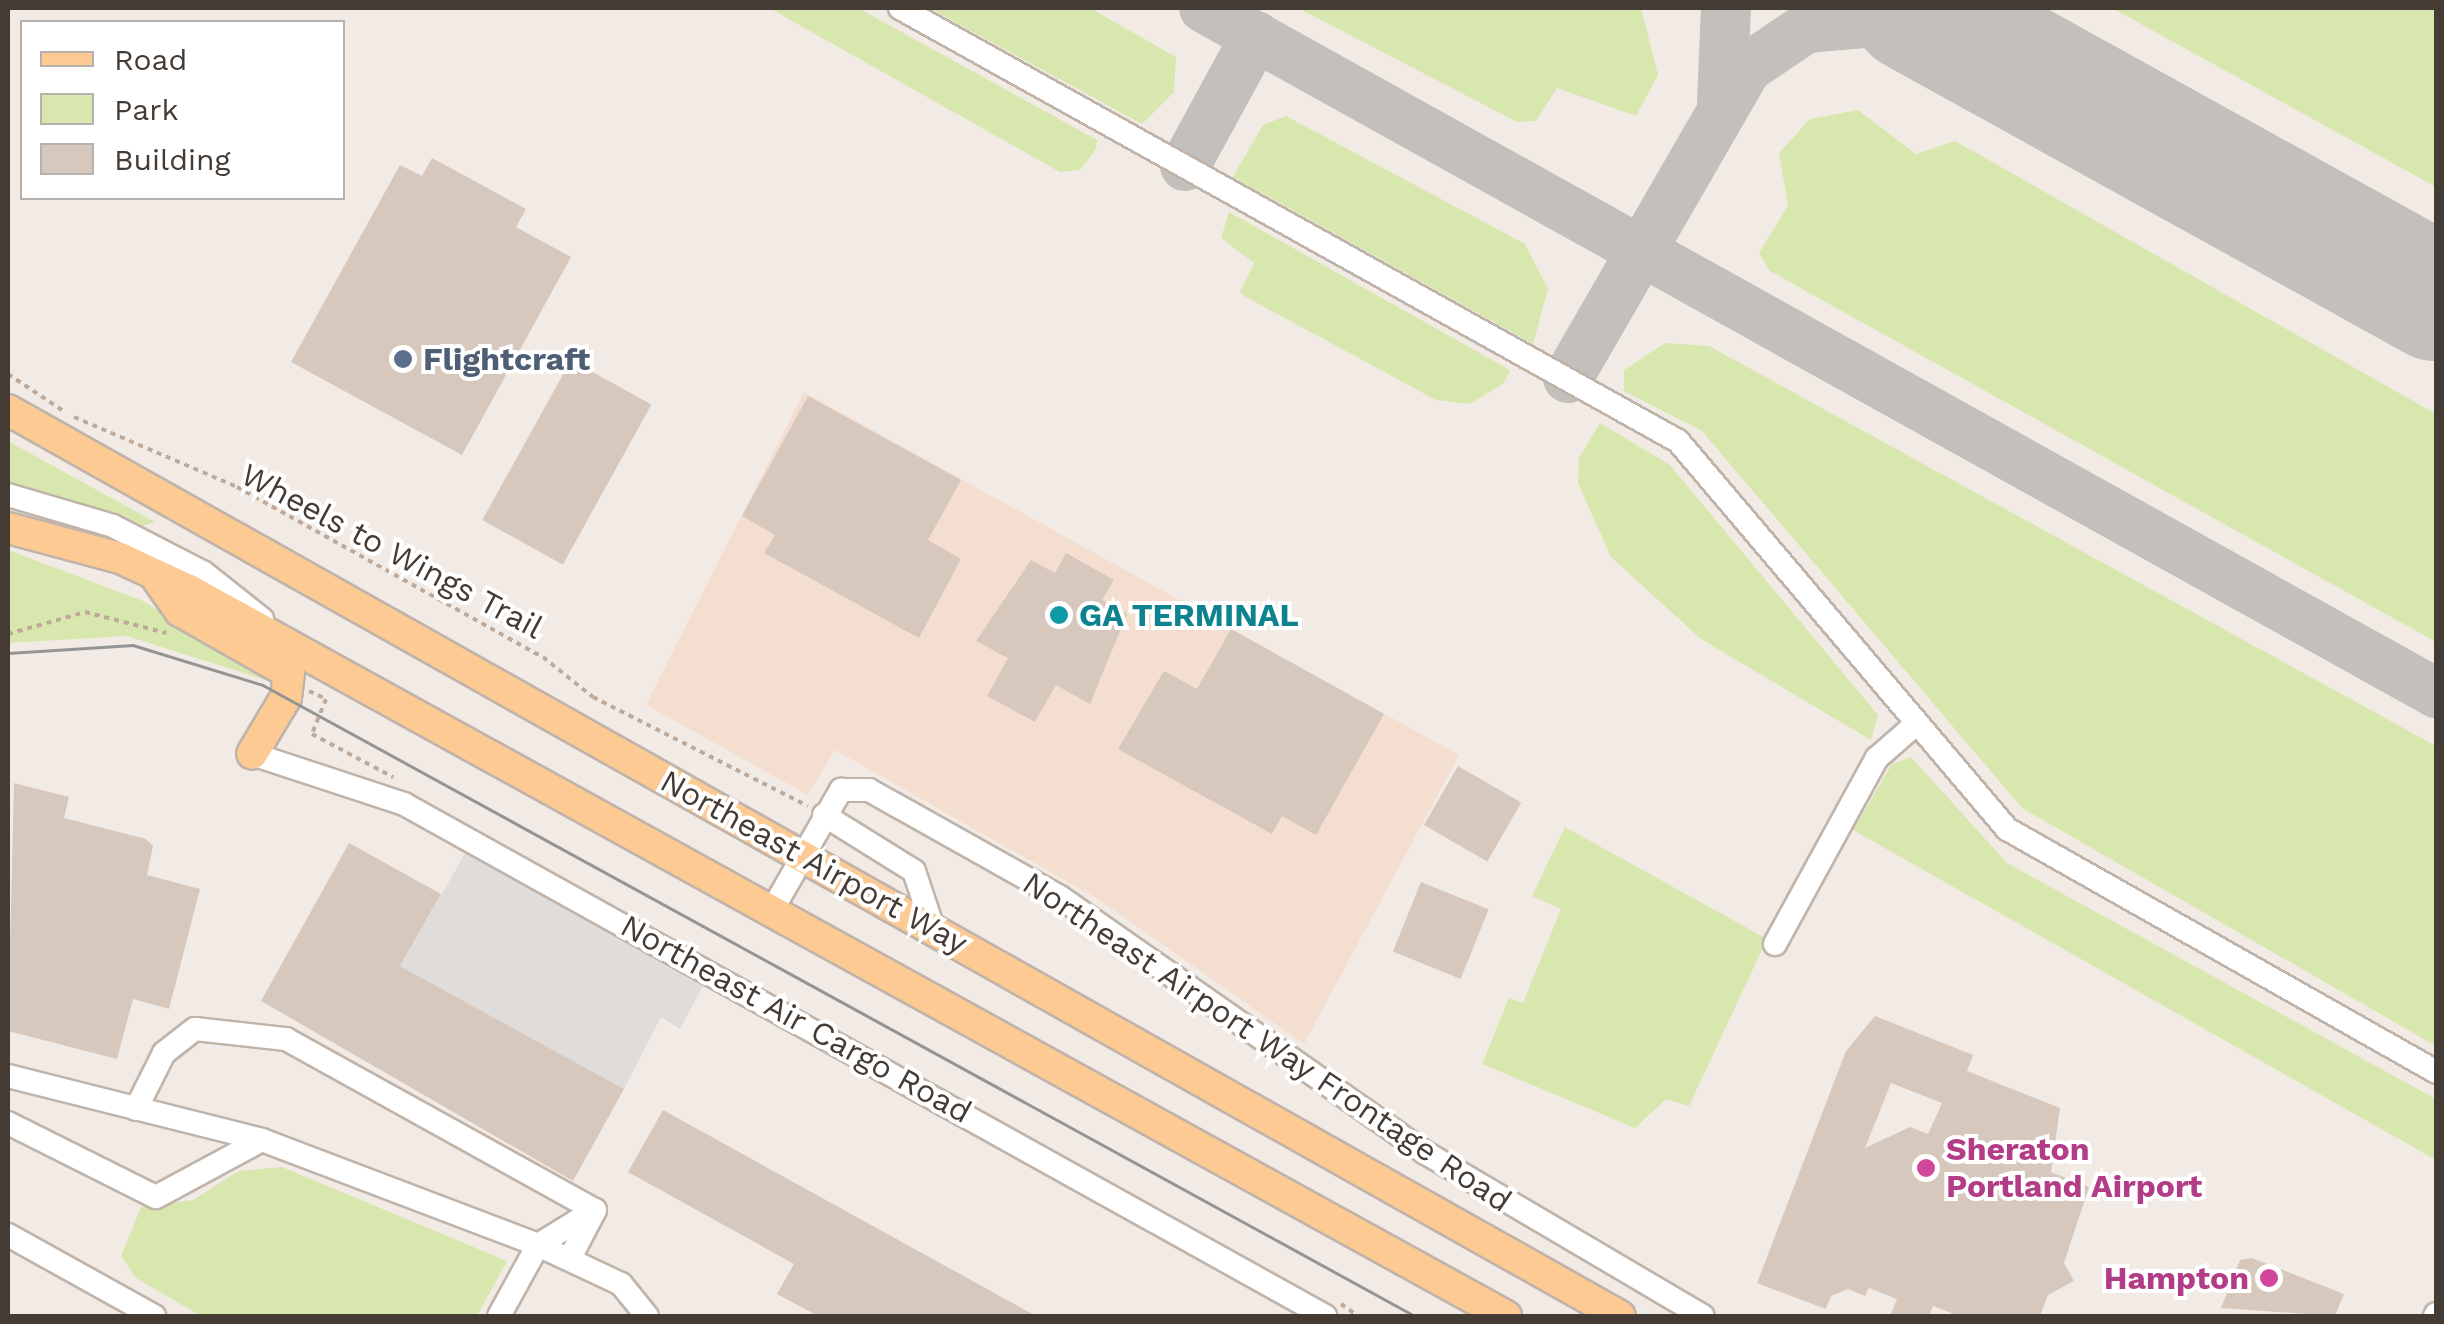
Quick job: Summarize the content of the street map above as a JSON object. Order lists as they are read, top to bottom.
{
  "streets": {
    "main road": ["Northeast Airport Way"],
    "street": ["Northeast Air Cargo Road", "Northeast Airport Way Frontage Road"],
    "path": ["Wheels to Wings Trail"]
  },
  "crossings": [
    ["Northeast Airport Way", "Northeast Airport Way Frontage Road"]
  ],
  "places": [
    "Flightcraft",
    "GA TERMINAL",
    "Sheraton Portland Airport",
    "Hampton"
  ],
  "legend": ["Road", "Park", "Building"]
}
